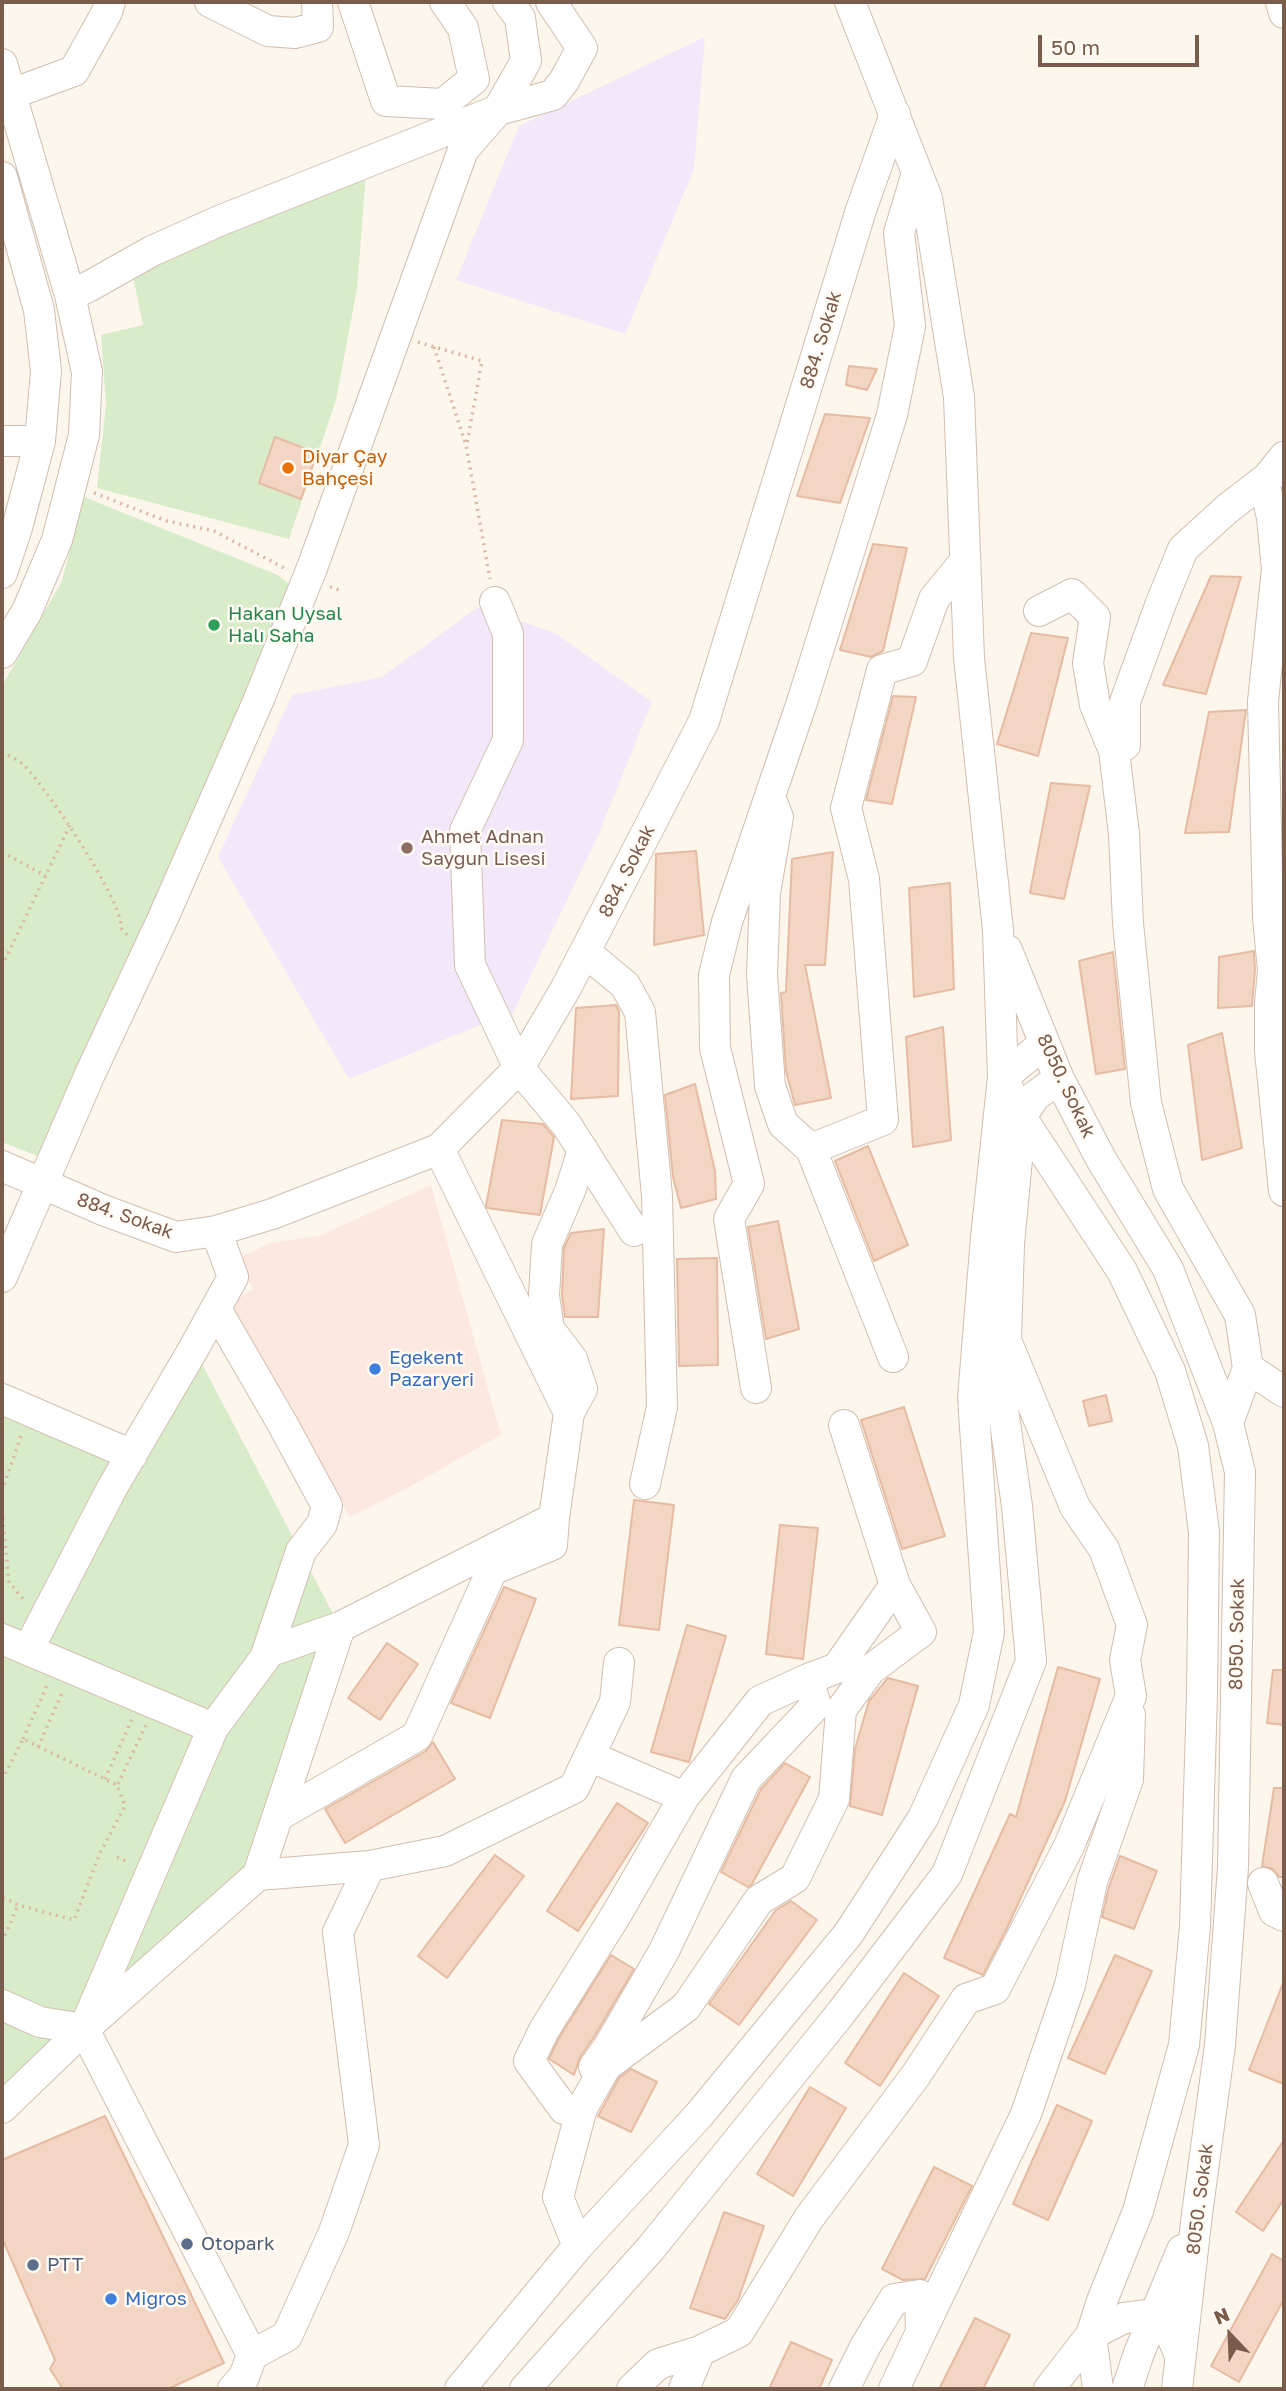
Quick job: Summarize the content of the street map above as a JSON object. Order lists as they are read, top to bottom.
{
  "streets": {
    "street": ["884. Sokak", "8050. Sokak"]
  },
  "places": [
    "Diyar Çay Bahçesi",
    "Hakan Uysal Halı Saha",
    "Ahmet Adnan Saygun Lisesi",
    "Egekent Pazaryeri",
    "Otopark",
    "PTT",
    "Migros"
  ],
  "scale_bar": "50 m",
  "north": "top left"
}
